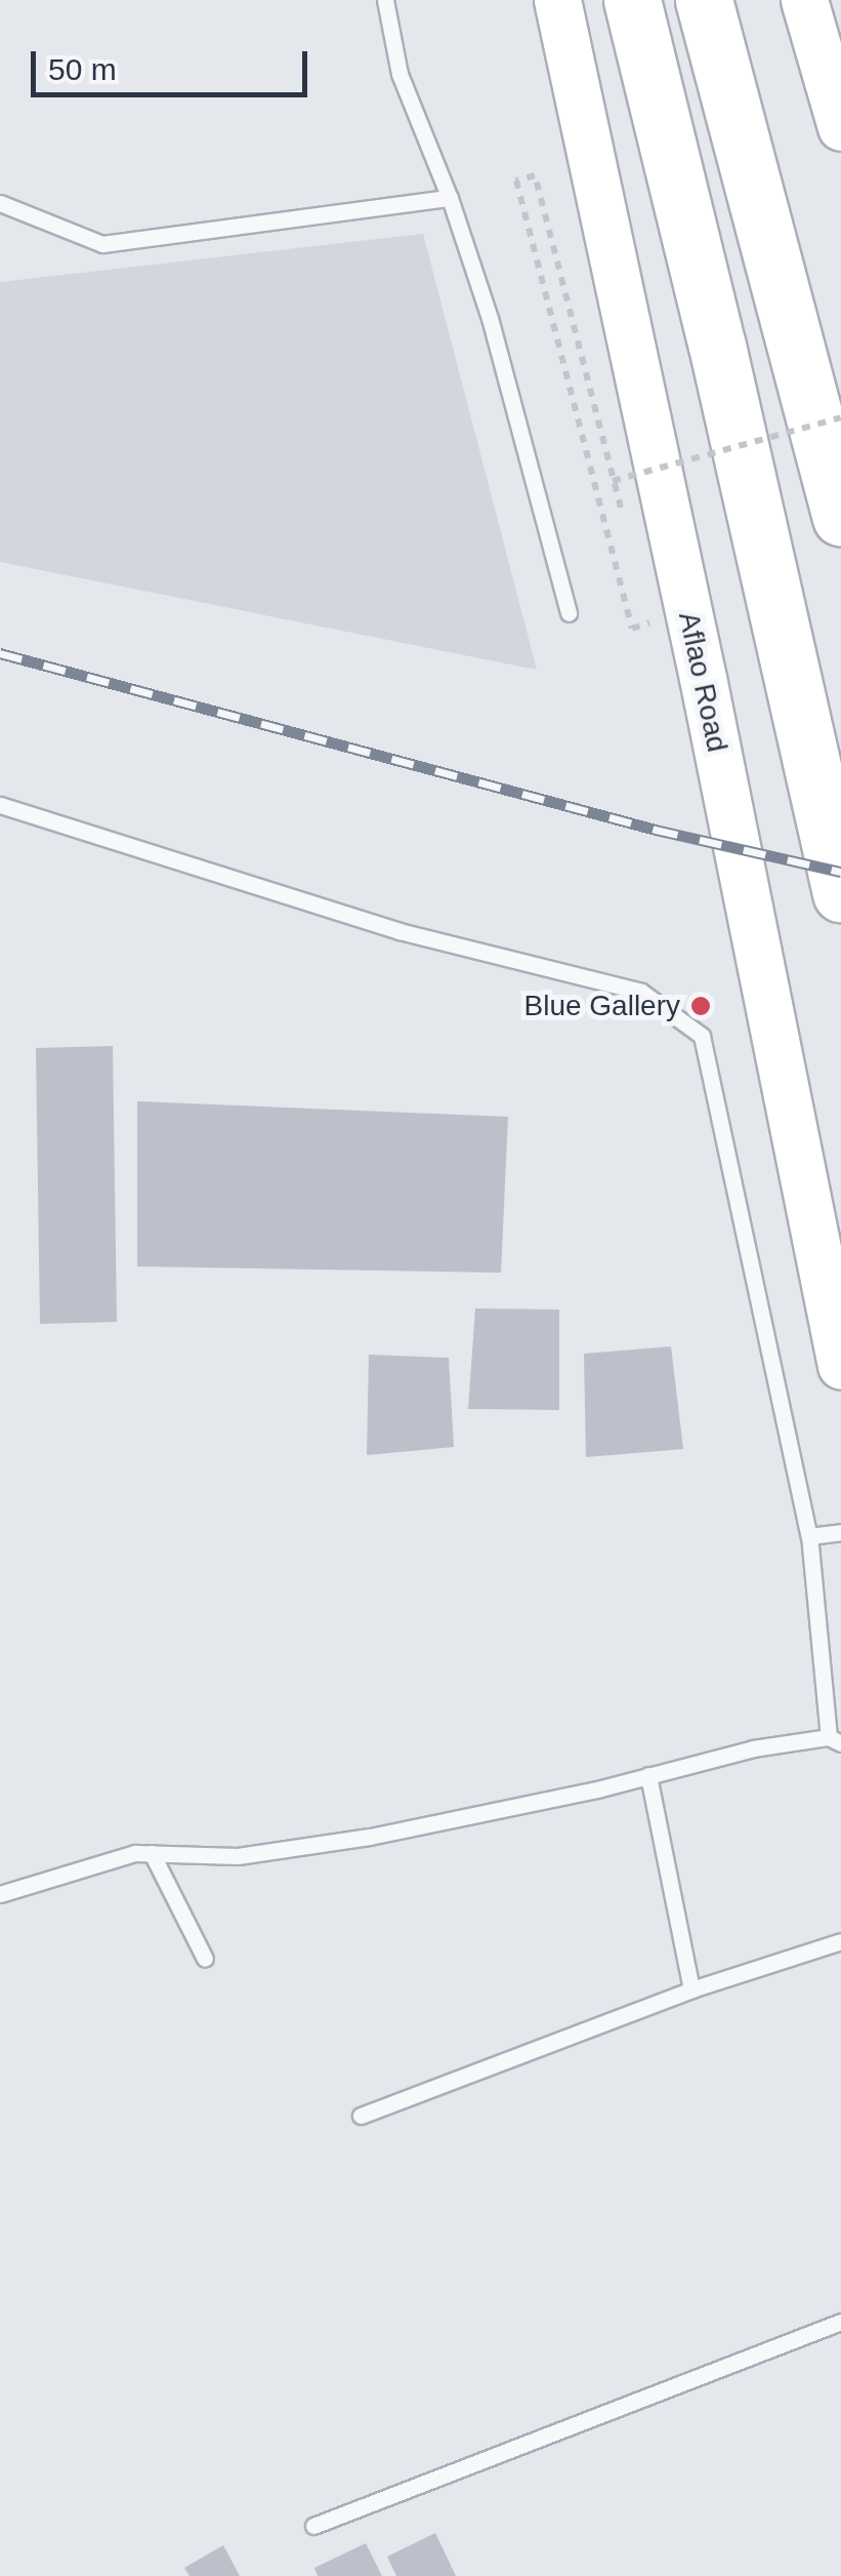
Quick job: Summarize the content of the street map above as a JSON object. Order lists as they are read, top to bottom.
{
  "streets": {
    "street": ["Aflao Road"]
  },
  "places": ["Blue Gallery"],
  "scale_bar": "50 m"
}
